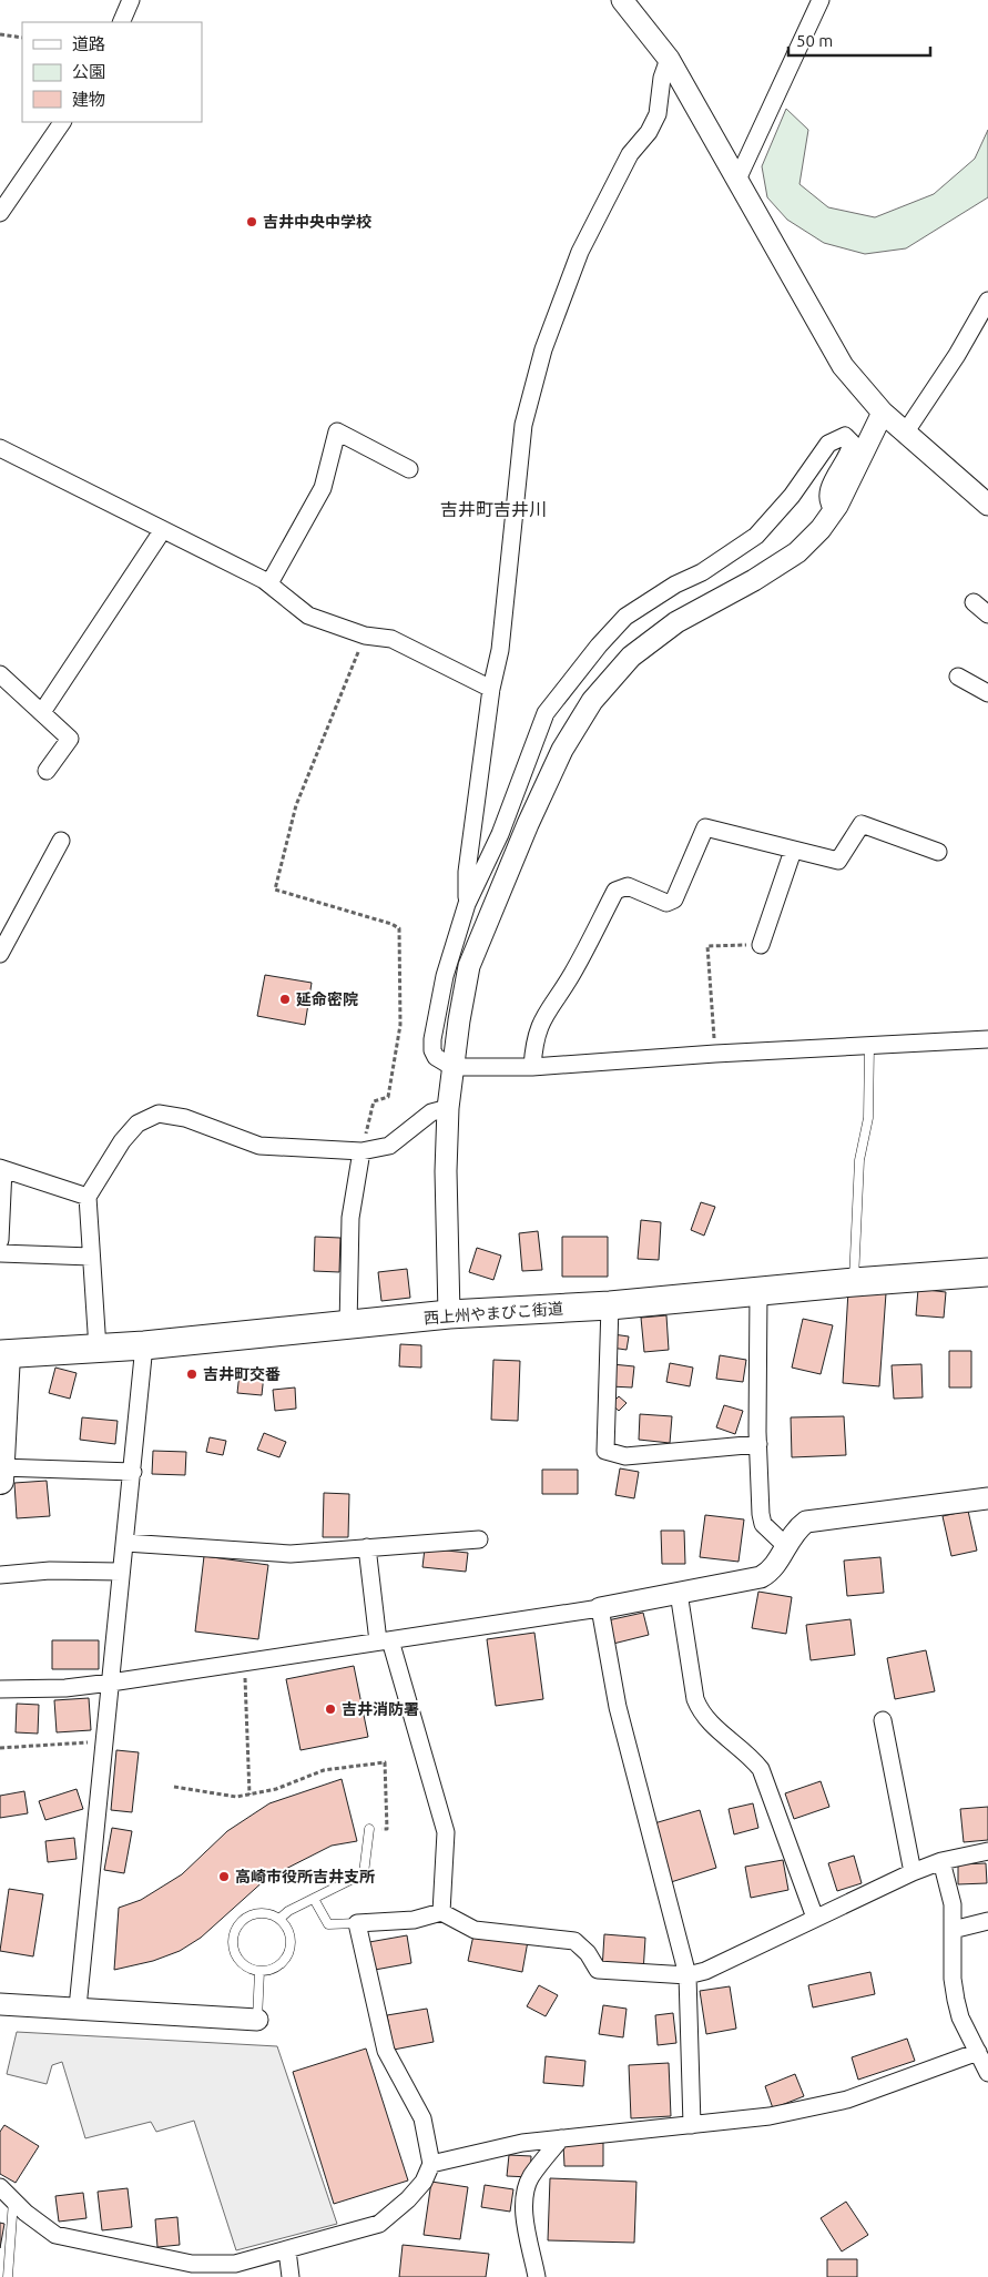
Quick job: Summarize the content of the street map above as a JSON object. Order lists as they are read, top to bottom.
{
  "streets": {
    "highway": ["西上州やまびこ街道"]
  },
  "districts": ["吉井町吉井川"],
  "places": [
    "吉井中央中学校",
    "延命密院",
    "吉井町交番",
    "吉井消防署",
    "高崎市役所吉井支所"
  ],
  "legend": ["道路", "公園", "建物"],
  "scale_bar": "50 m"
}
